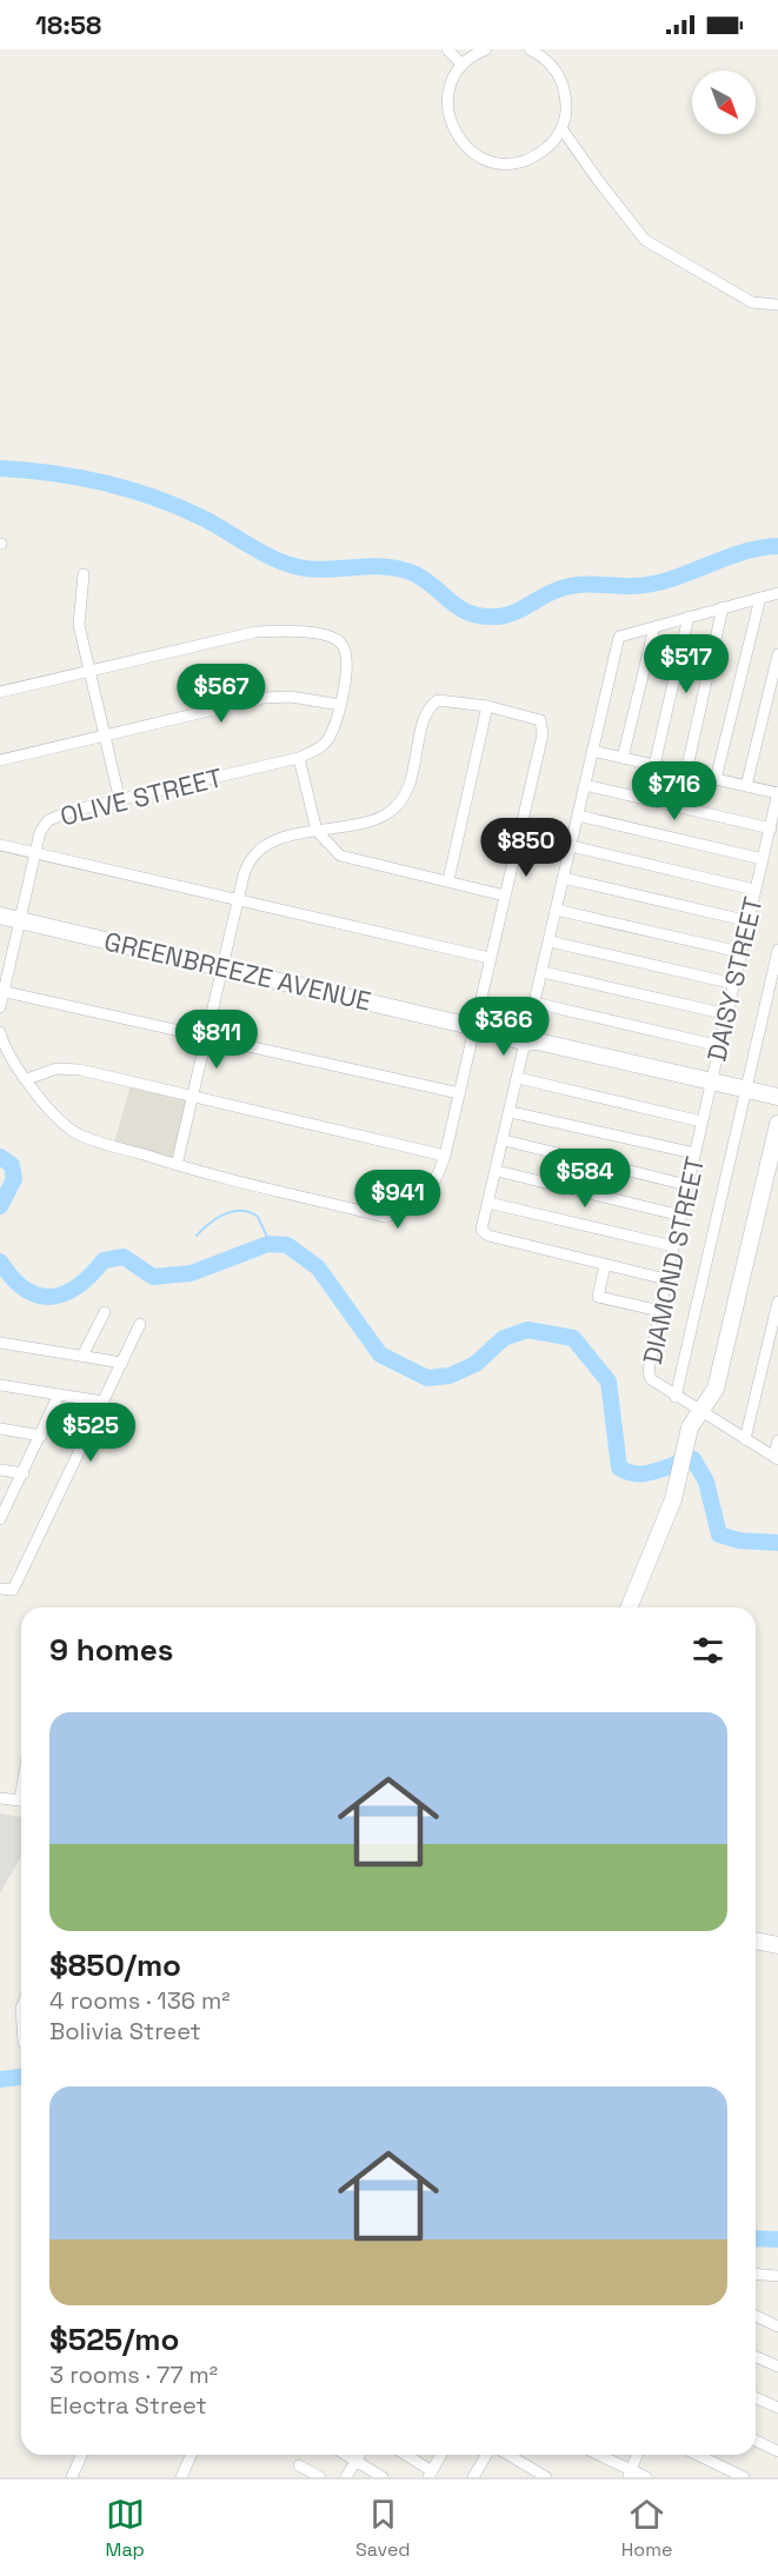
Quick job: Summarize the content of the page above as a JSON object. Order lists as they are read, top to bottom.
{
  "streets": {
    "street": [
      "OLIVE STREET",
      "GREENBREEZE AVENUE",
      "DAISY STREET",
      "DIAMOND STREET"
    ]
  },
  "crossings": [
    ["OLIVE STREET", "GREENBREEZE AVENUE"],
    ["GREENBREEZE AVENUE", "DAISY STREET"],
    ["GREENBREEZE AVENUE", "DIAMOND STREET"],
    ["DAISY STREET", "DIAMOND STREET"]
  ],
  "north": "bottom right",
  "page": {
    "status": "18:58",
    "price": [
      "$517",
      "$567",
      "$716",
      "$850",
      "$366",
      "$811",
      "$584",
      "$941",
      "$525"
    ],
    "heading": "9 homes",
    "list": [
      {
        "name": "$850/mo",
        "note": "4 rooms · 136 m² · Bolivia Street"
      },
      {
        "name": "$525/mo",
        "note": "3 rooms · 77 m² · Electra Street"
      }
    ],
    "tabs": ["Map", "Saved", "Home"]
  }
}
